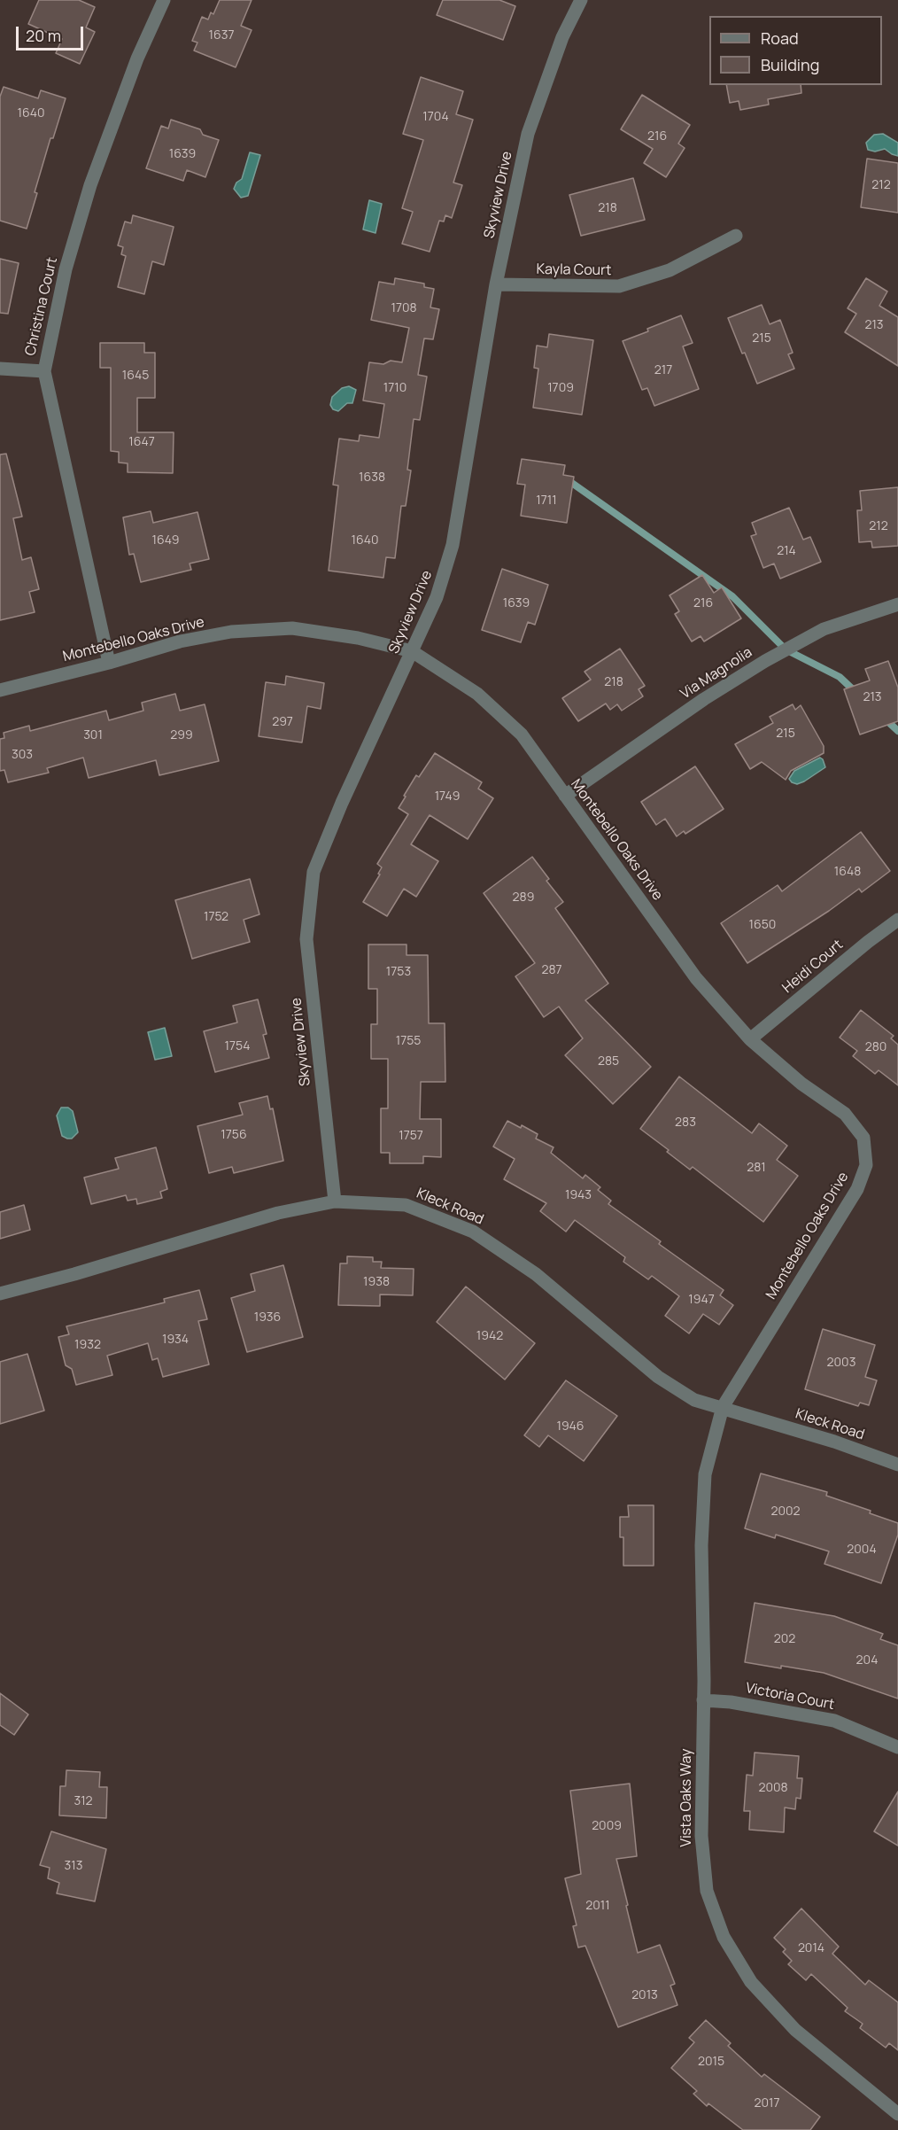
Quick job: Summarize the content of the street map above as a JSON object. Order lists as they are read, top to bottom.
{
  "streets": {
    "street": [
      "Skyview Drive",
      "Kayla Court",
      "Christina Court",
      "Montebello Oaks Drive",
      "Via Magnolia",
      "Heidi Court",
      "Kleck Road",
      "Victoria Court",
      "Vista Oaks Way"
    ]
  },
  "crossings": [
    ["Skyview Drive", "Kayla Court"],
    ["Skyview Drive", "Montebello Oaks Drive"],
    ["Skyview Drive", "Kleck Road"],
    ["Christina Court", "Montebello Oaks Drive"],
    ["Montebello Oaks Drive", "Via Magnolia"],
    ["Montebello Oaks Drive", "Heidi Court"],
    ["Montebello Oaks Drive", "Kleck Road"],
    ["Montebello Oaks Drive", "Vista Oaks Way"],
    ["Kleck Road", "Vista Oaks Way"],
    ["Victoria Court", "Vista Oaks Way"]
  ],
  "house_numbers": [
    "1637",
    "1640",
    "1704",
    "216",
    "1639",
    "212",
    "218",
    "1708",
    "213",
    "215",
    "217",
    "1645",
    "1710",
    "1709",
    "1647",
    "1638",
    "1711",
    "212",
    "1649",
    "1640",
    "214",
    "1639",
    "216",
    "218",
    "213",
    "297",
    "215",
    "301",
    "299",
    "303",
    "1749",
    "1648",
    "289",
    "1752",
    "1650",
    "287",
    "1753",
    "1755",
    "1754",
    "280",
    "285",
    "283",
    "1756",
    "1757",
    "281",
    "1943",
    "1938",
    "1947",
    "1936",
    "1942",
    "1934",
    "1932",
    "2003",
    "1946",
    "2002",
    "2004",
    "202",
    "204",
    "2008",
    "312",
    "2009",
    "313",
    "2011",
    "2014",
    "2013",
    "2015",
    "2017"
  ],
  "legend": ["Road", "Building"],
  "scale_bar": "20 m"
}
